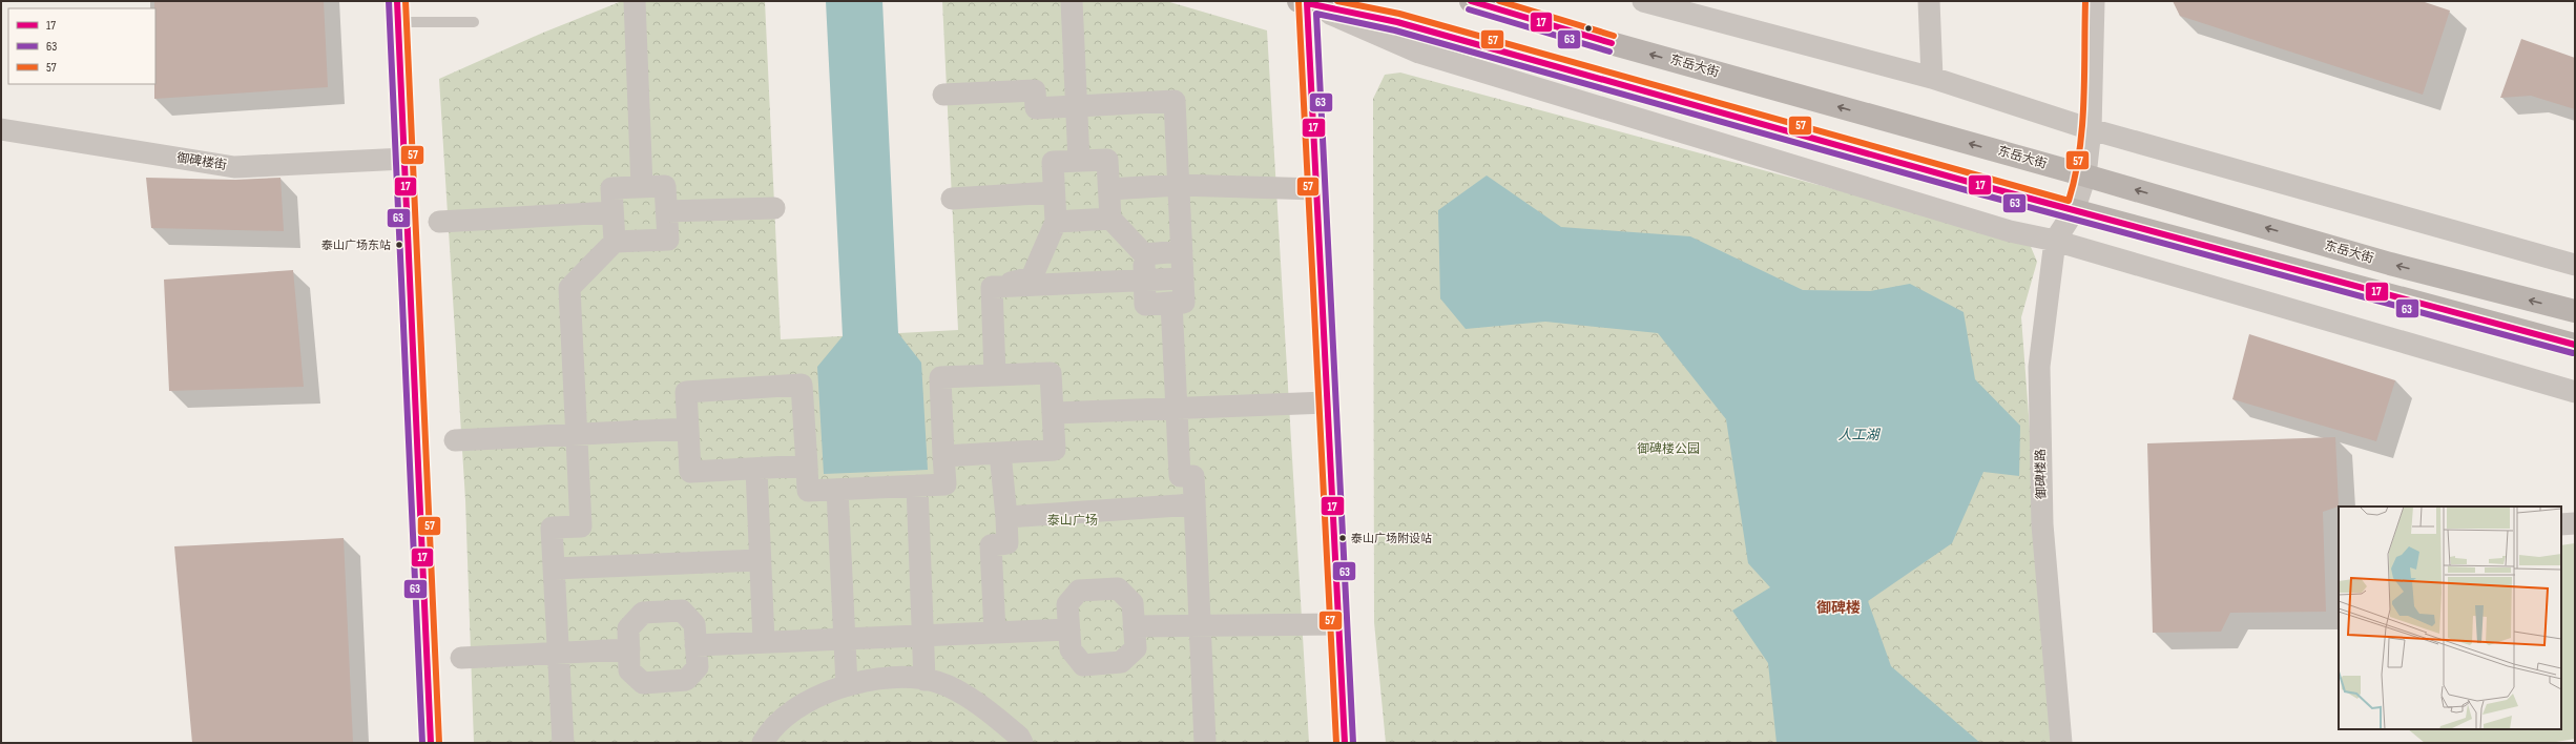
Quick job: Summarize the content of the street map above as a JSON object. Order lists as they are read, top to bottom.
{
  "streets": {
    "main road": ["东岳大街"],
    "street": ["御碑楼街", "御碑楼路"]
  },
  "crossings": [
    ["东岳大街", "御碑楼路"]
  ],
  "districts": ["御碑楼"],
  "water": ["人工湖"],
  "parks": ["御碑楼公园", "泰山广场"],
  "places": ["泰山广场东站", "泰山广场附设站"],
  "lines": ["transit line 17", "transit line 63", "transit line 57"],
  "legend": ["17", "63", "57"]
}
